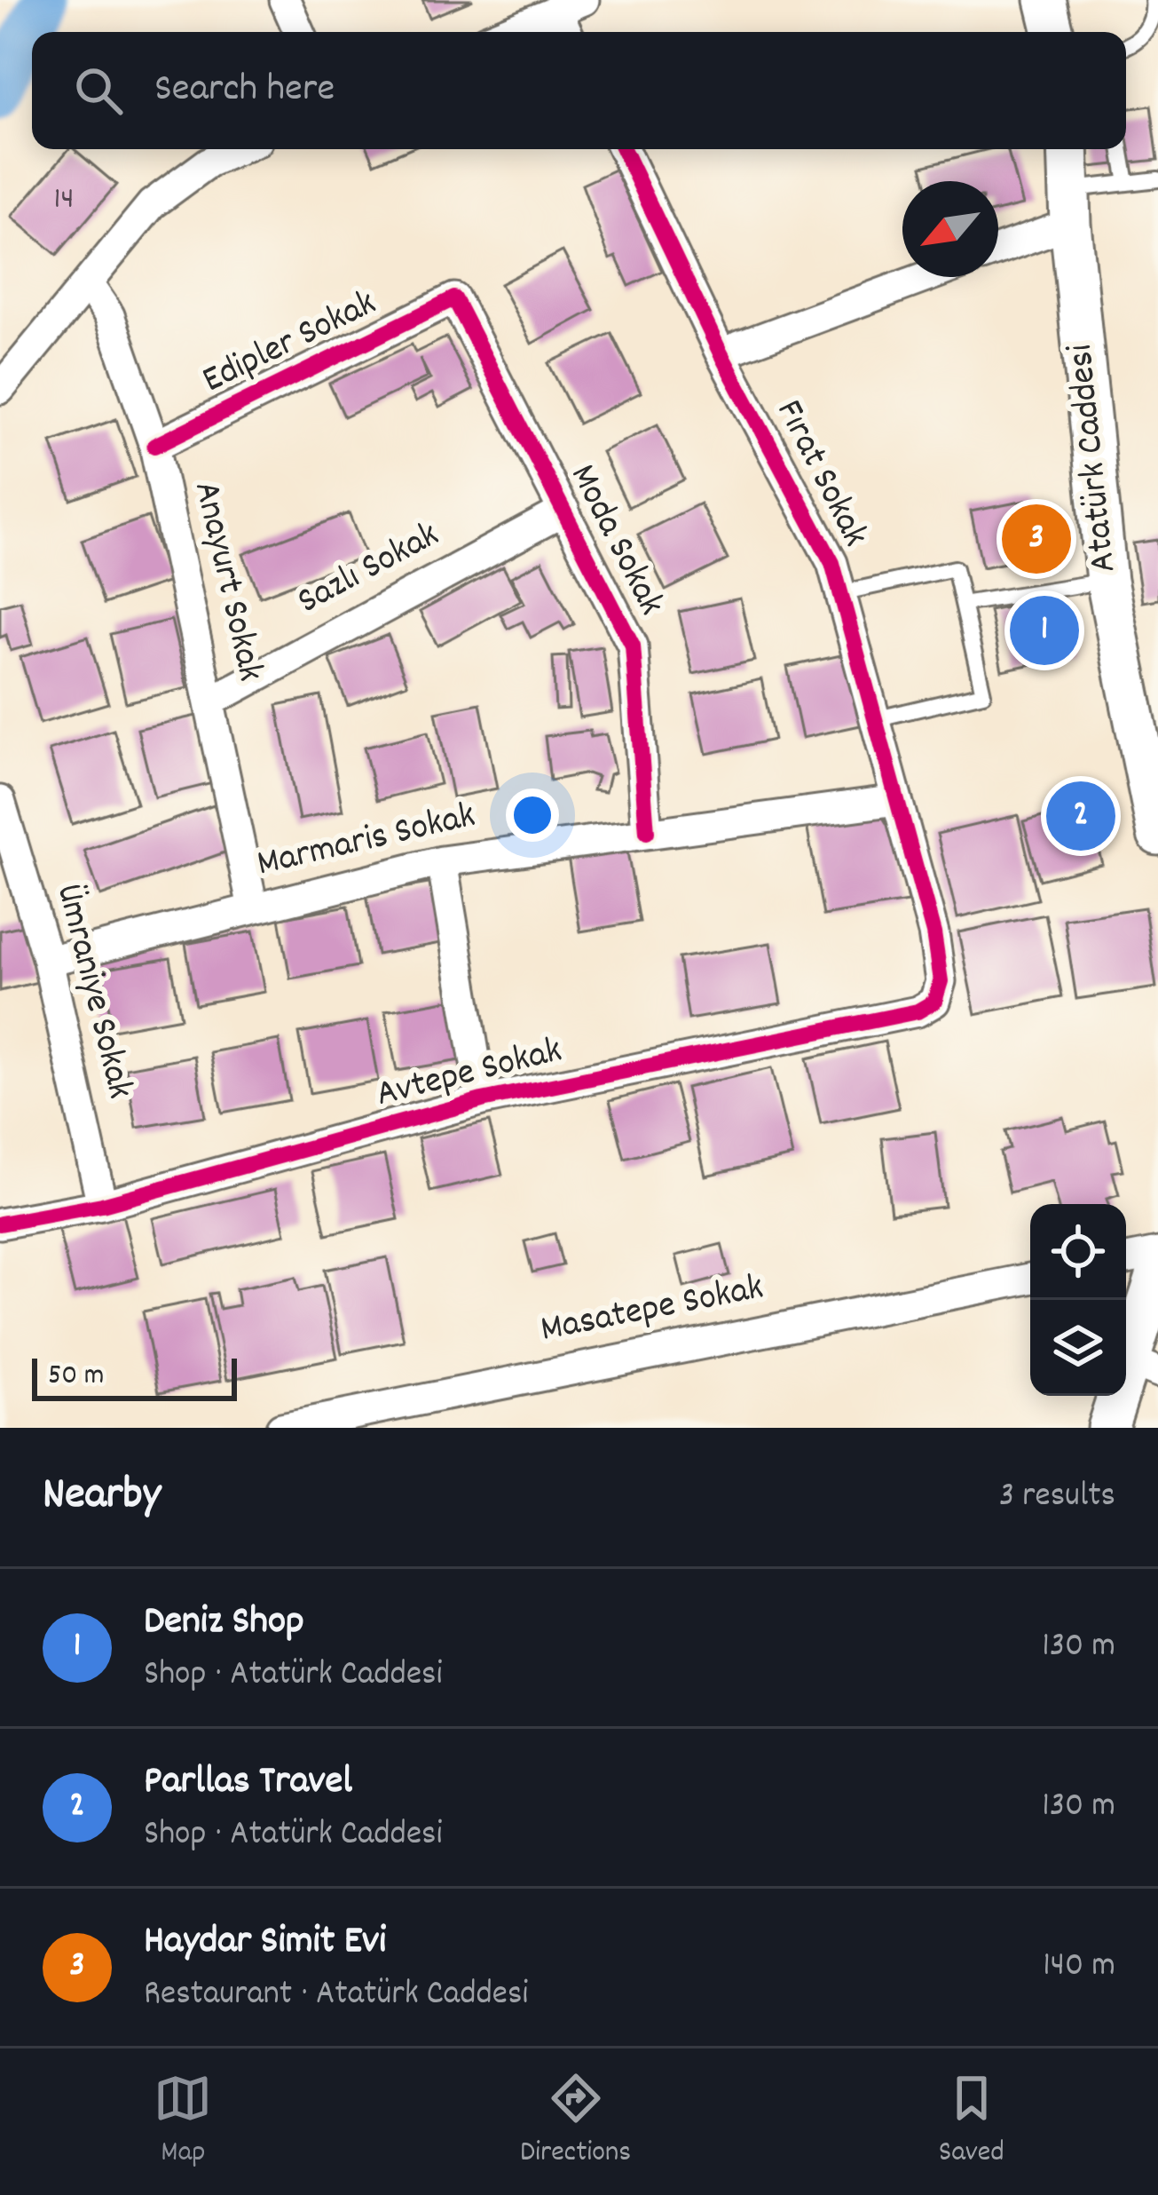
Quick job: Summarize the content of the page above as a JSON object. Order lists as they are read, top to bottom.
{
  "streets": {
    "main road": ["Atatürk Caddesi"],
    "street": [
      "Edipler Sokak",
      "Fırat Sokak",
      "Moda Sokak",
      "Sazlı Sokak",
      "Anayurt Sokak",
      "Marmaris Sokak",
      "Ümraniye Sokak",
      "Avtepe Sokak",
      "Masatepe Sokak"
    ]
  },
  "crossings": [
    ["Edipler Sokak", "Moda Sokak"],
    ["Edipler Sokak", "Anayurt Sokak"],
    ["Fırat Sokak", "Marmaris Sokak"],
    ["Fırat Sokak", "Avtepe Sokak"],
    ["Moda Sokak", "Sazlı Sokak"],
    ["Moda Sokak", "Marmaris Sokak"],
    ["Sazlı Sokak", "Anayurt Sokak"],
    ["Anayurt Sokak", "Marmaris Sokak"],
    ["Marmaris Sokak", "Ümraniye Sokak"],
    ["Ümraniye Sokak", "Avtepe Sokak"]
  ],
  "house_numbers": ["14"],
  "scale_bar": "50 m",
  "north": "bottom left",
  "page": {
    "search": "Search here",
    "pins": ["3", "1", "2"],
    "scale": "50 m",
    "heading": ["Nearby", "3 results"],
    "list": [
      {
        "mark": "1",
        "name": "Deniz Shop",
        "note": "Shop · Atatürk Caddesi",
        "value": "130 m"
      },
      {
        "mark": "2",
        "name": "Parllas Travel",
        "note": "Shop · Atatürk Caddesi",
        "value": "130 m"
      },
      {
        "mark": "3",
        "name": "Haydar Simit Evi",
        "note": "Restaurant · Atatürk Caddesi",
        "value": "140 m"
      }
    ],
    "nav": ["Map", "Directions", "Saved"]
  }
}
